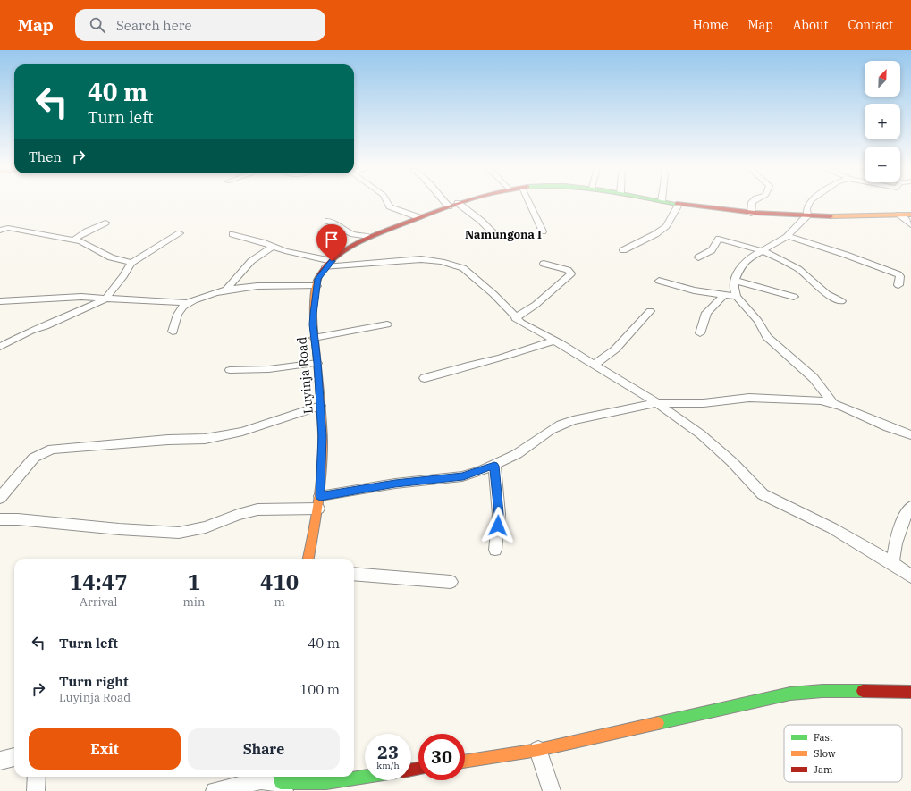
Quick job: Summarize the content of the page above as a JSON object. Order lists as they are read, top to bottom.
{
  "streets": {
    "main road": ["Luyinja Road"]
  },
  "districts": ["Namungona I"],
  "legend": ["Fast", "Slow", "Jam"],
  "north": "top right",
  "page": {
    "header": "Map",
    "search": "Search here",
    "nav": [
      "Home",
      "Map",
      "About",
      "Contact"
    ],
    "map_buttons": ["+", "−"],
    "turn": ["40 m", "Turn left"],
    "then": "Then",
    "eta": [
      "14:47",
      "Arrival",
      "1",
      "min",
      "410",
      "m"
    ],
    "list": [
      {
        "name": "Turn left",
        "value": "40 m"
      },
      {
        "name": "Turn right",
        "note": "Luyinja Road",
        "value": "100 m"
      }
    ],
    "buttons": ["Exit", "Share"],
    "speed": "23 km/h",
    "limit": "30"
  }
}
